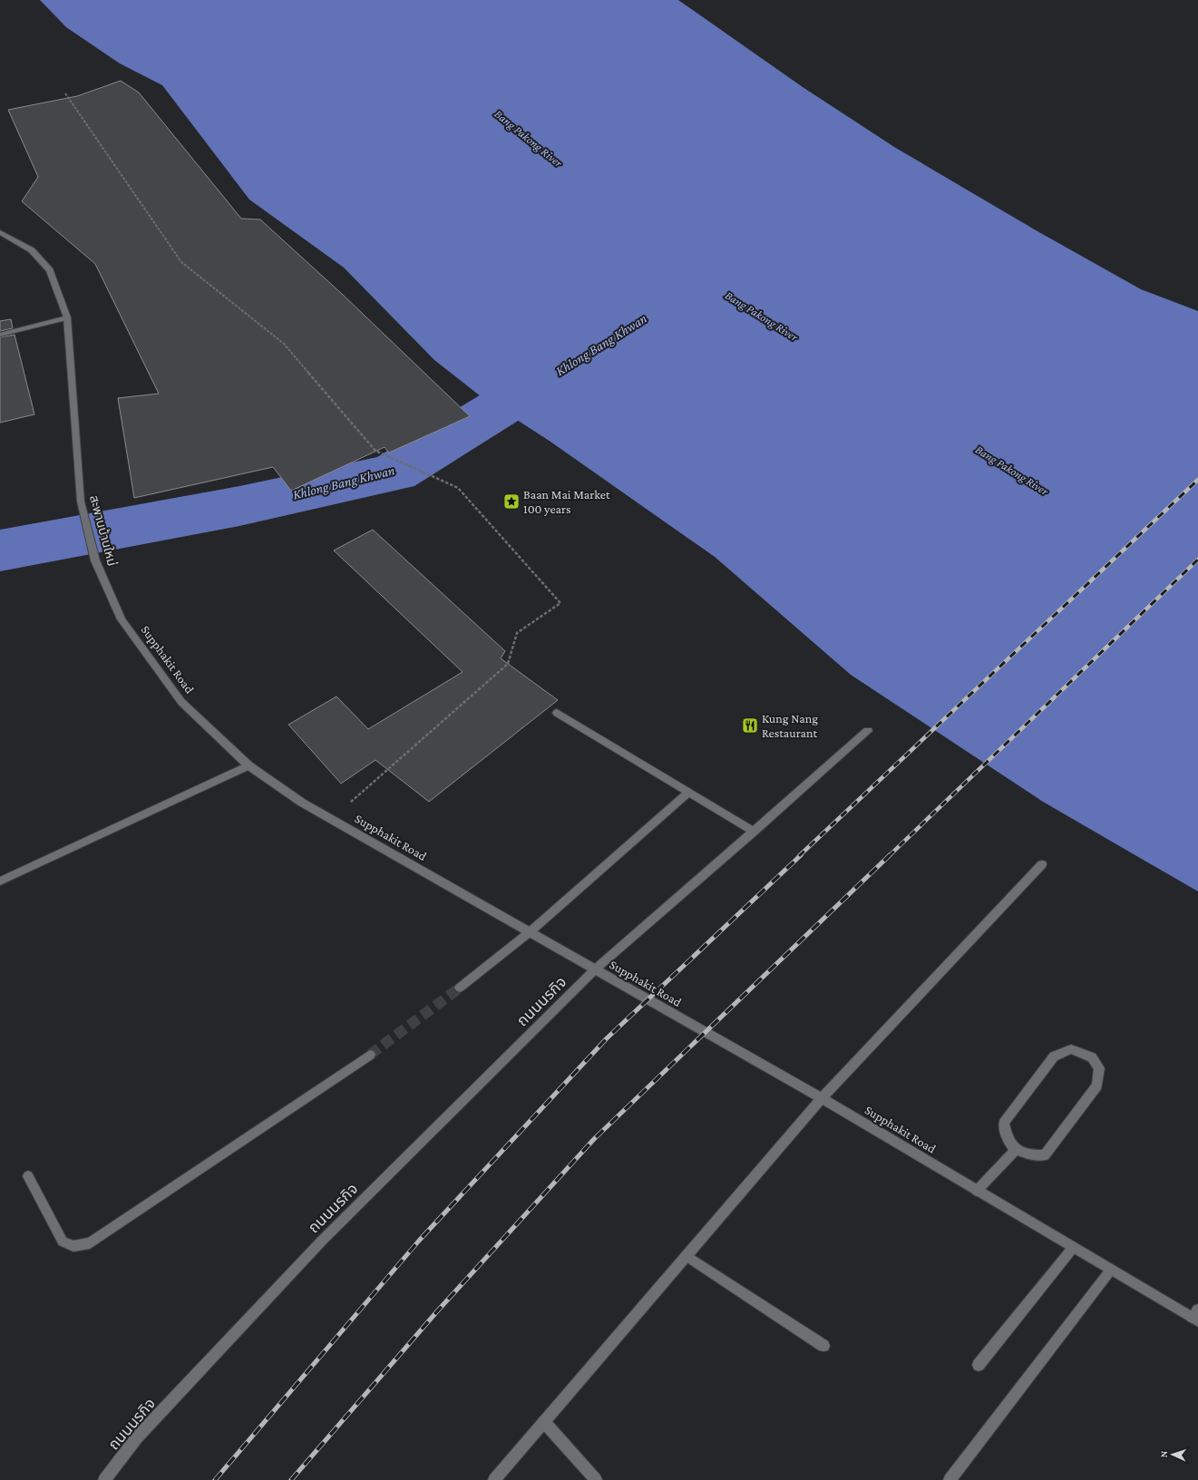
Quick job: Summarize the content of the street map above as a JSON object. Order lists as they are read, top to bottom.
{
  "streets": {
    "main road": ["สะพานบ้านใหม่", "Supphakit Road", "ถนนนรกิจ"]
  },
  "crossings": [
    ["สะพานบ้านใหม่", "Supphakit Road"],
    ["Supphakit Road", "ถนนนรกิจ"]
  ],
  "water": ["Bang Pakong River", "Khlong Bang Khwan"],
  "places": {
    "place": ["Baan Mai Market 100 years"],
    "restaurant": ["Kung Nang Restaurant"]
  },
  "north": "left"
}
